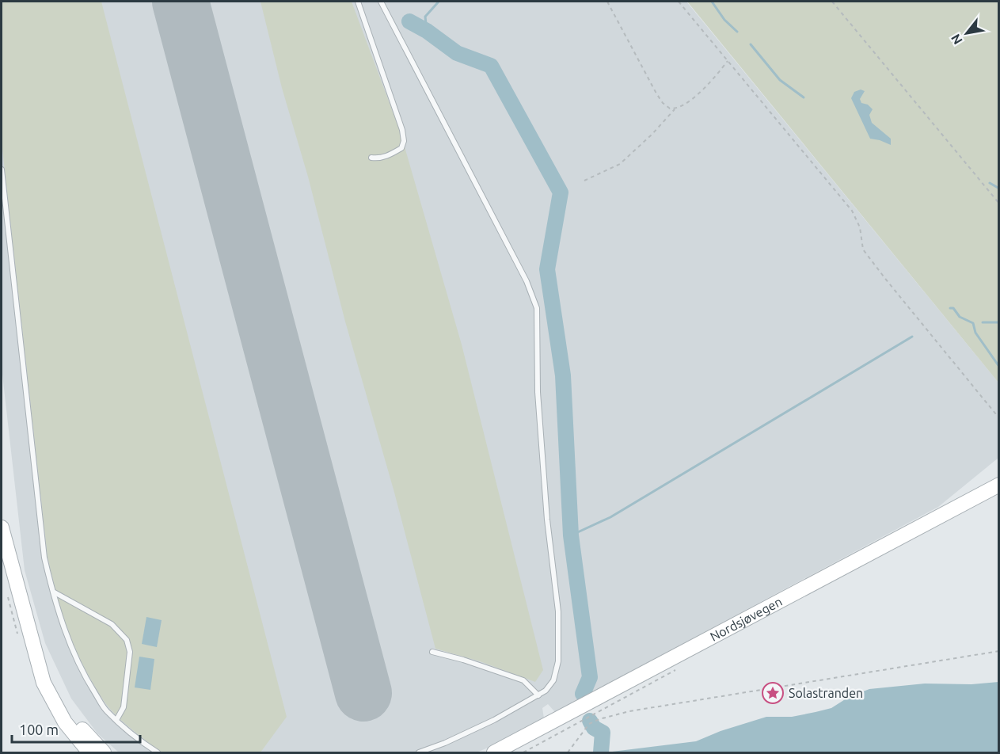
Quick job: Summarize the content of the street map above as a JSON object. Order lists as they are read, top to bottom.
{
  "streets": {
    "main road": ["Nordsjøvegen"]
  },
  "places": {
    "place": ["Solastranden"]
  },
  "scale_bar": "100 m",
  "north": "bottom left"
}
